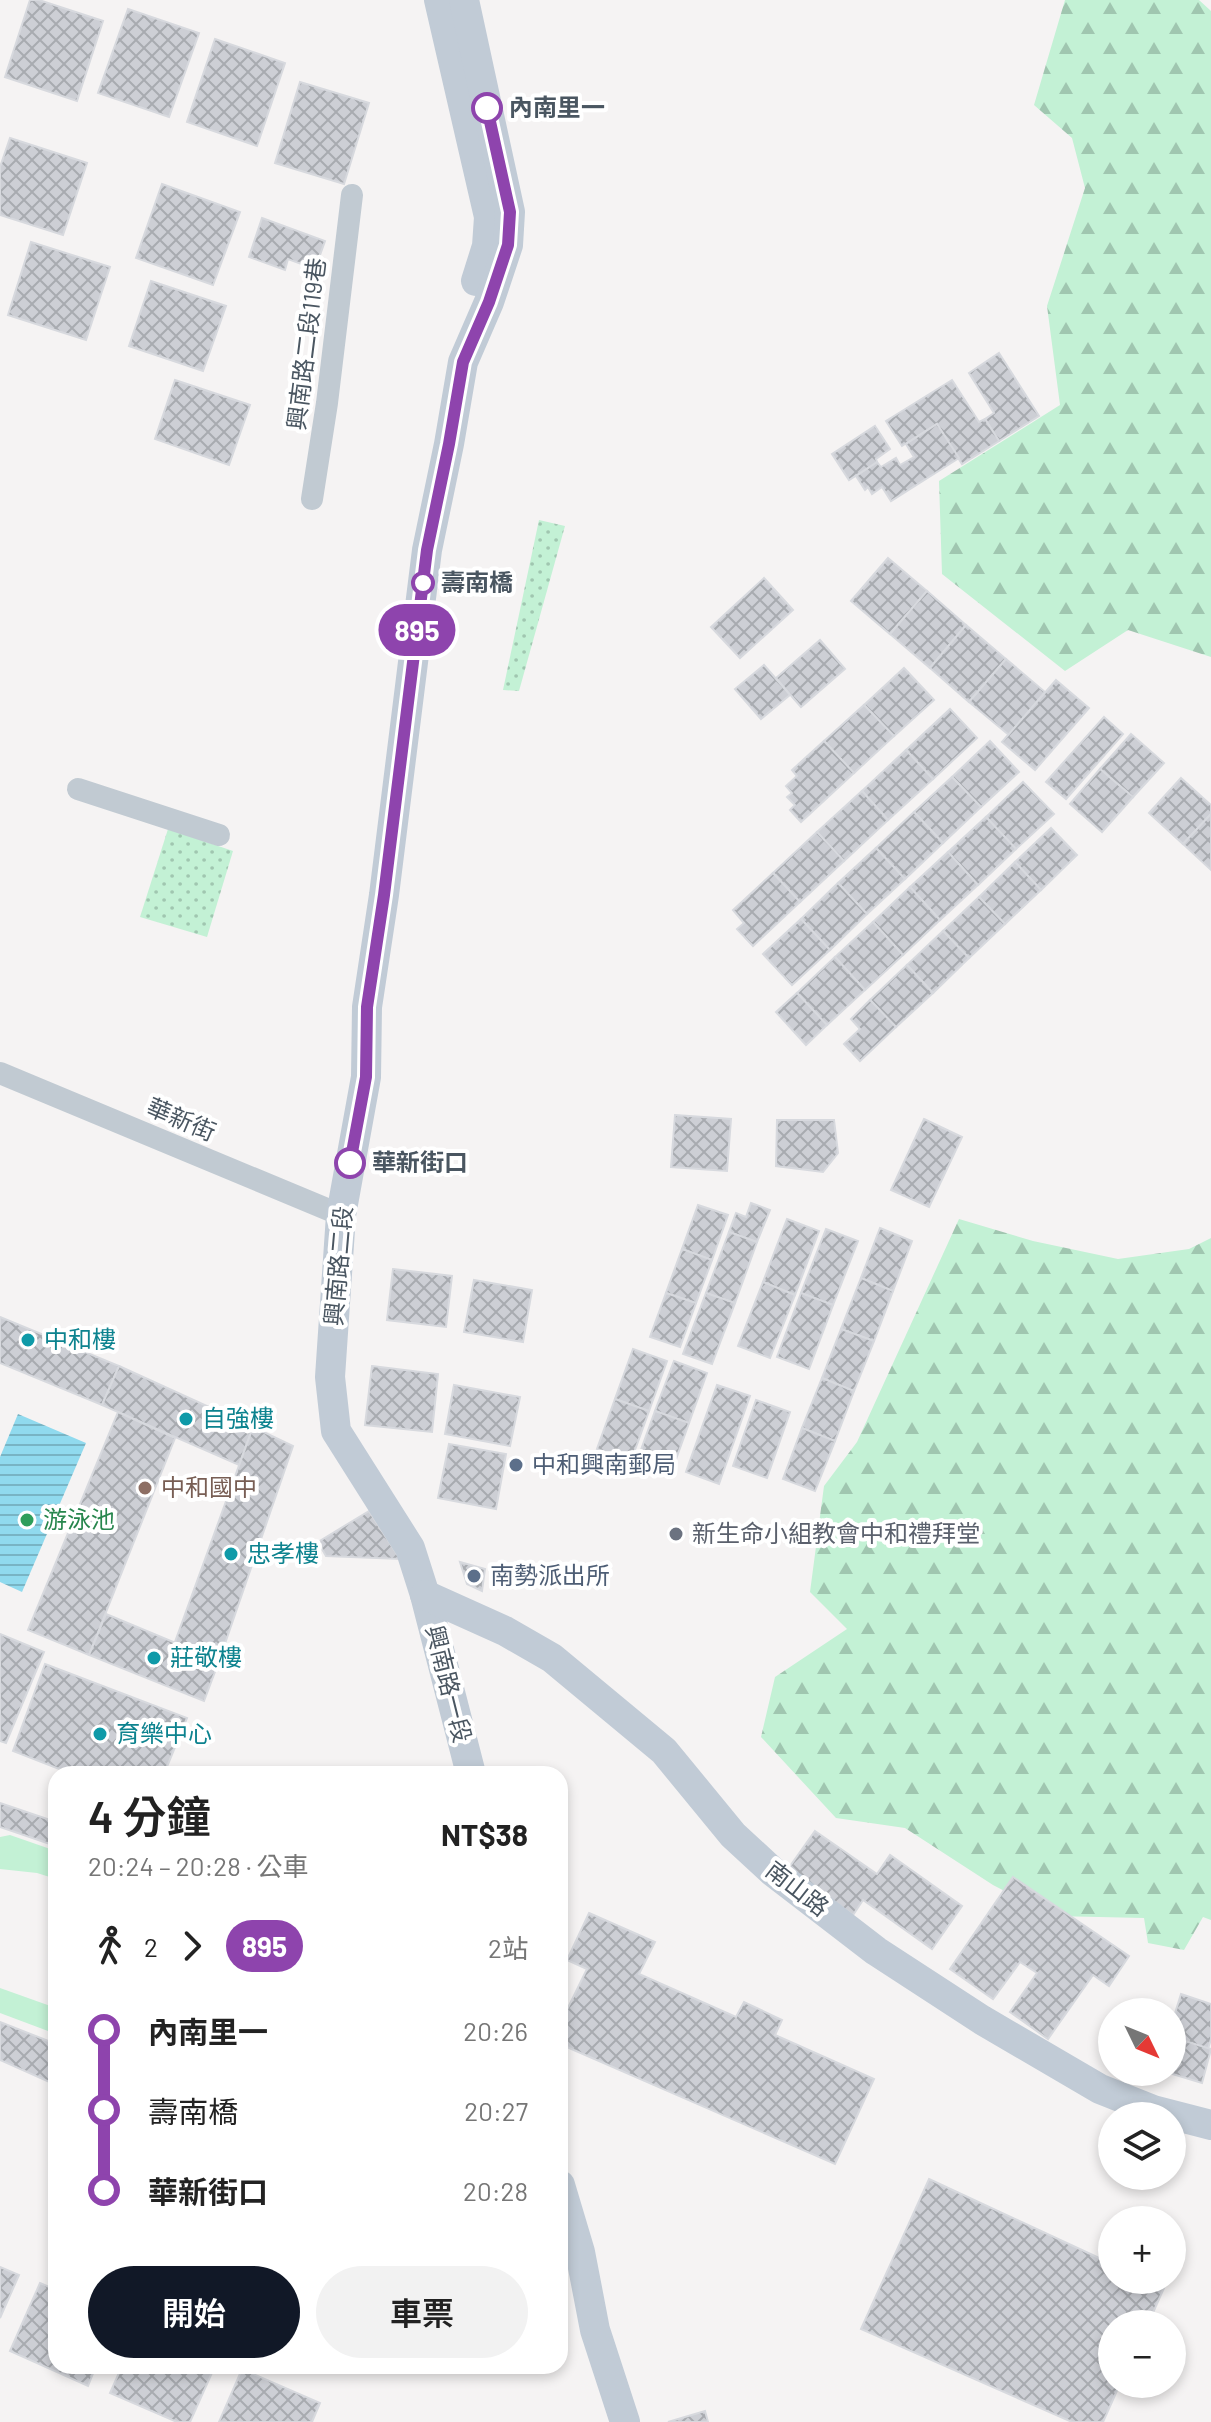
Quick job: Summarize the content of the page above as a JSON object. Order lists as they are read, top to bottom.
{
  "streets": {
    "street": [
      "興南路二段119巷",
      "華新街",
      "興南路二段",
      "興南路一段",
      "南山路"
    ]
  },
  "crossings": [
    ["華新街", "興南路二段"],
    ["興南路二段", "興南路一段"],
    ["興南路二段", "南山路"],
    ["興南路一段", "南山路"]
  ],
  "places": [
    "內南里一",
    "壽南橋",
    "華新街口",
    "中和樓",
    "自強樓",
    "中和興南郵局",
    "中和國中",
    "游泳池",
    "新生命小組教會中和禮拜堂",
    "忠孝樓",
    "南勢派出所",
    "莊敬樓",
    "育樂中心"
  ],
  "lines": ["bus line 895"],
  "north": "bottom right",
  "page": {
    "on_map": "895",
    "heading": ["4 分鐘", "20:24 – 20:28 · 公車", "NT$38"],
    "legs": ["2", "895", "2站"],
    "list": [
      {
        "name": "內南里一",
        "value": "20:26"
      },
      {
        "name": "壽南橋",
        "value": "20:27"
      },
      {
        "name": "華新街口",
        "value": "20:28"
      }
    ],
    "map_buttons": ["+", "−"],
    "buttons": ["開始", "車票"]
  }
}
